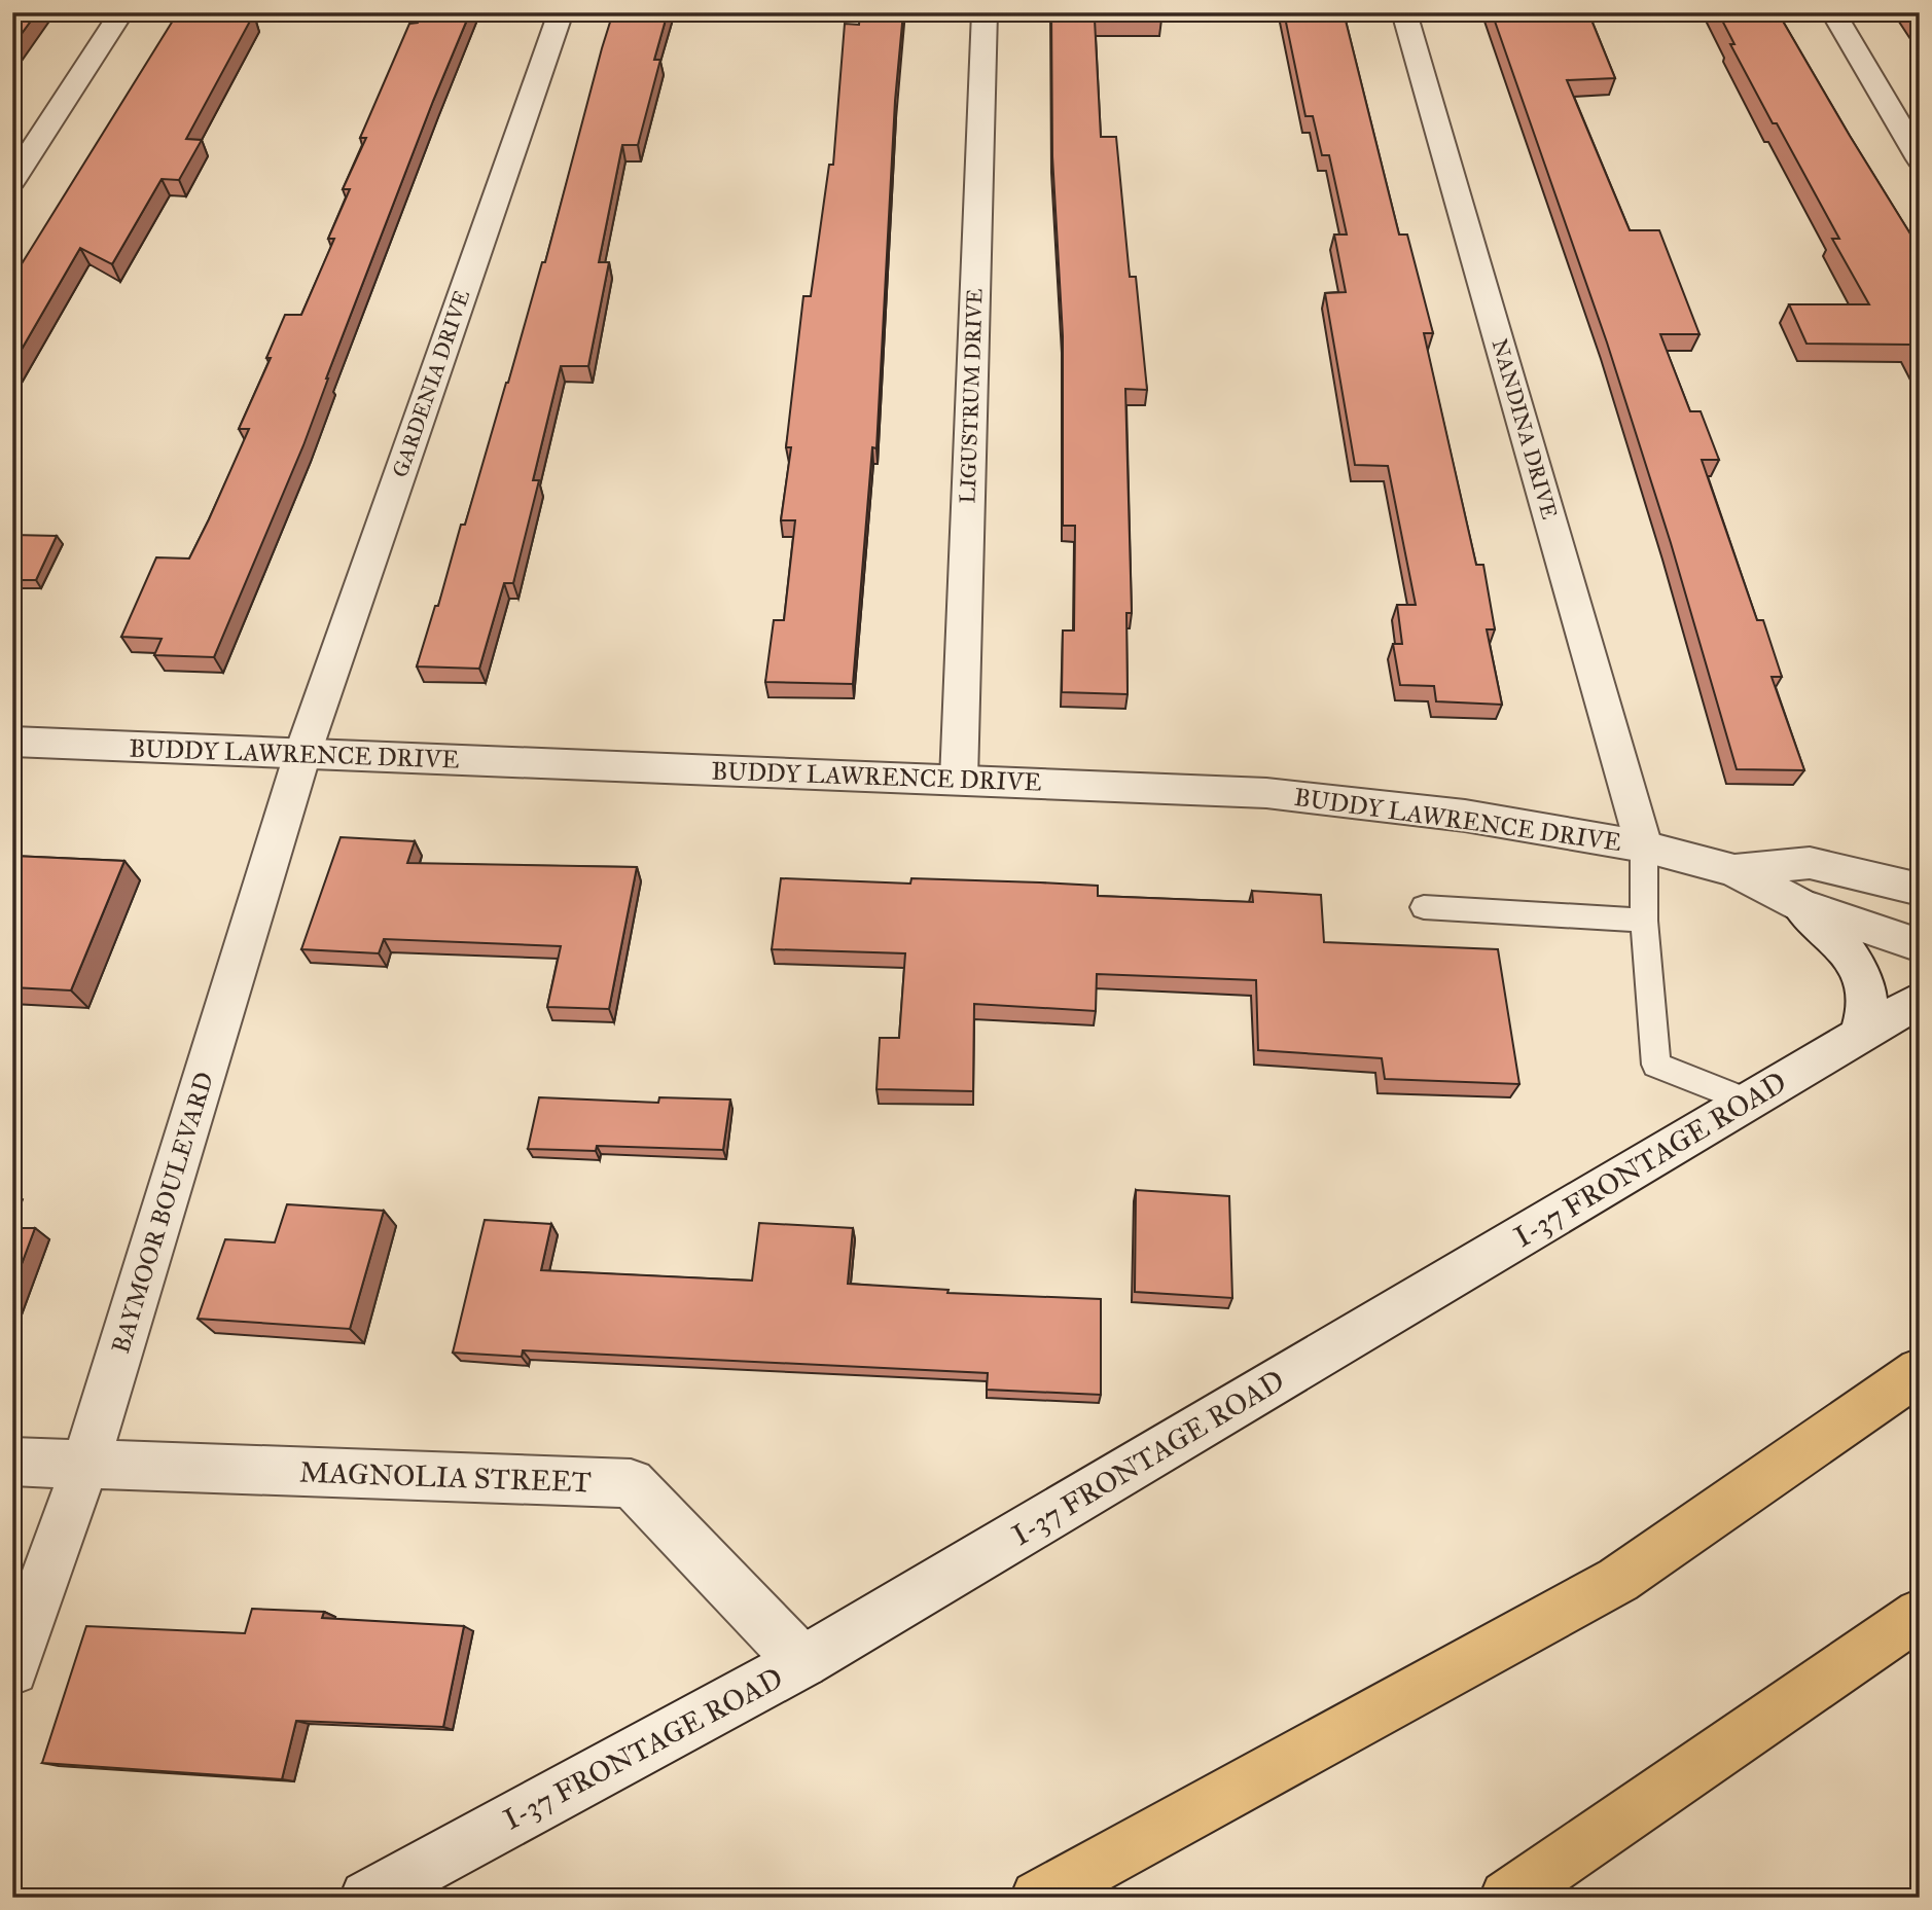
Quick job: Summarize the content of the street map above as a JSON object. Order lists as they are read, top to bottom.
{
  "streets": {
    "street": [
      "GARDENIA DRIVE",
      "LIGUSTRUM DRIVE",
      "NANDINA DRIVE",
      "BUDDY LAWRENCE DRIVE",
      "I-37 FRONTAGE ROAD",
      "BAYMOOR BOULEVARD",
      "MAGNOLIA STREET"
    ]
  },
  "crossings": [
    ["GARDENIA DRIVE", "BUDDY LAWRENCE DRIVE"],
    ["GARDENIA DRIVE", "BAYMOOR BOULEVARD"],
    ["LIGUSTRUM DRIVE", "BUDDY LAWRENCE DRIVE"],
    ["NANDINA DRIVE", "BUDDY LAWRENCE DRIVE"],
    ["BUDDY LAWRENCE DRIVE", "BAYMOOR BOULEVARD"],
    ["I-37 FRONTAGE ROAD", "MAGNOLIA STREET"],
    ["BAYMOOR BOULEVARD", "MAGNOLIA STREET"]
  ]
}
